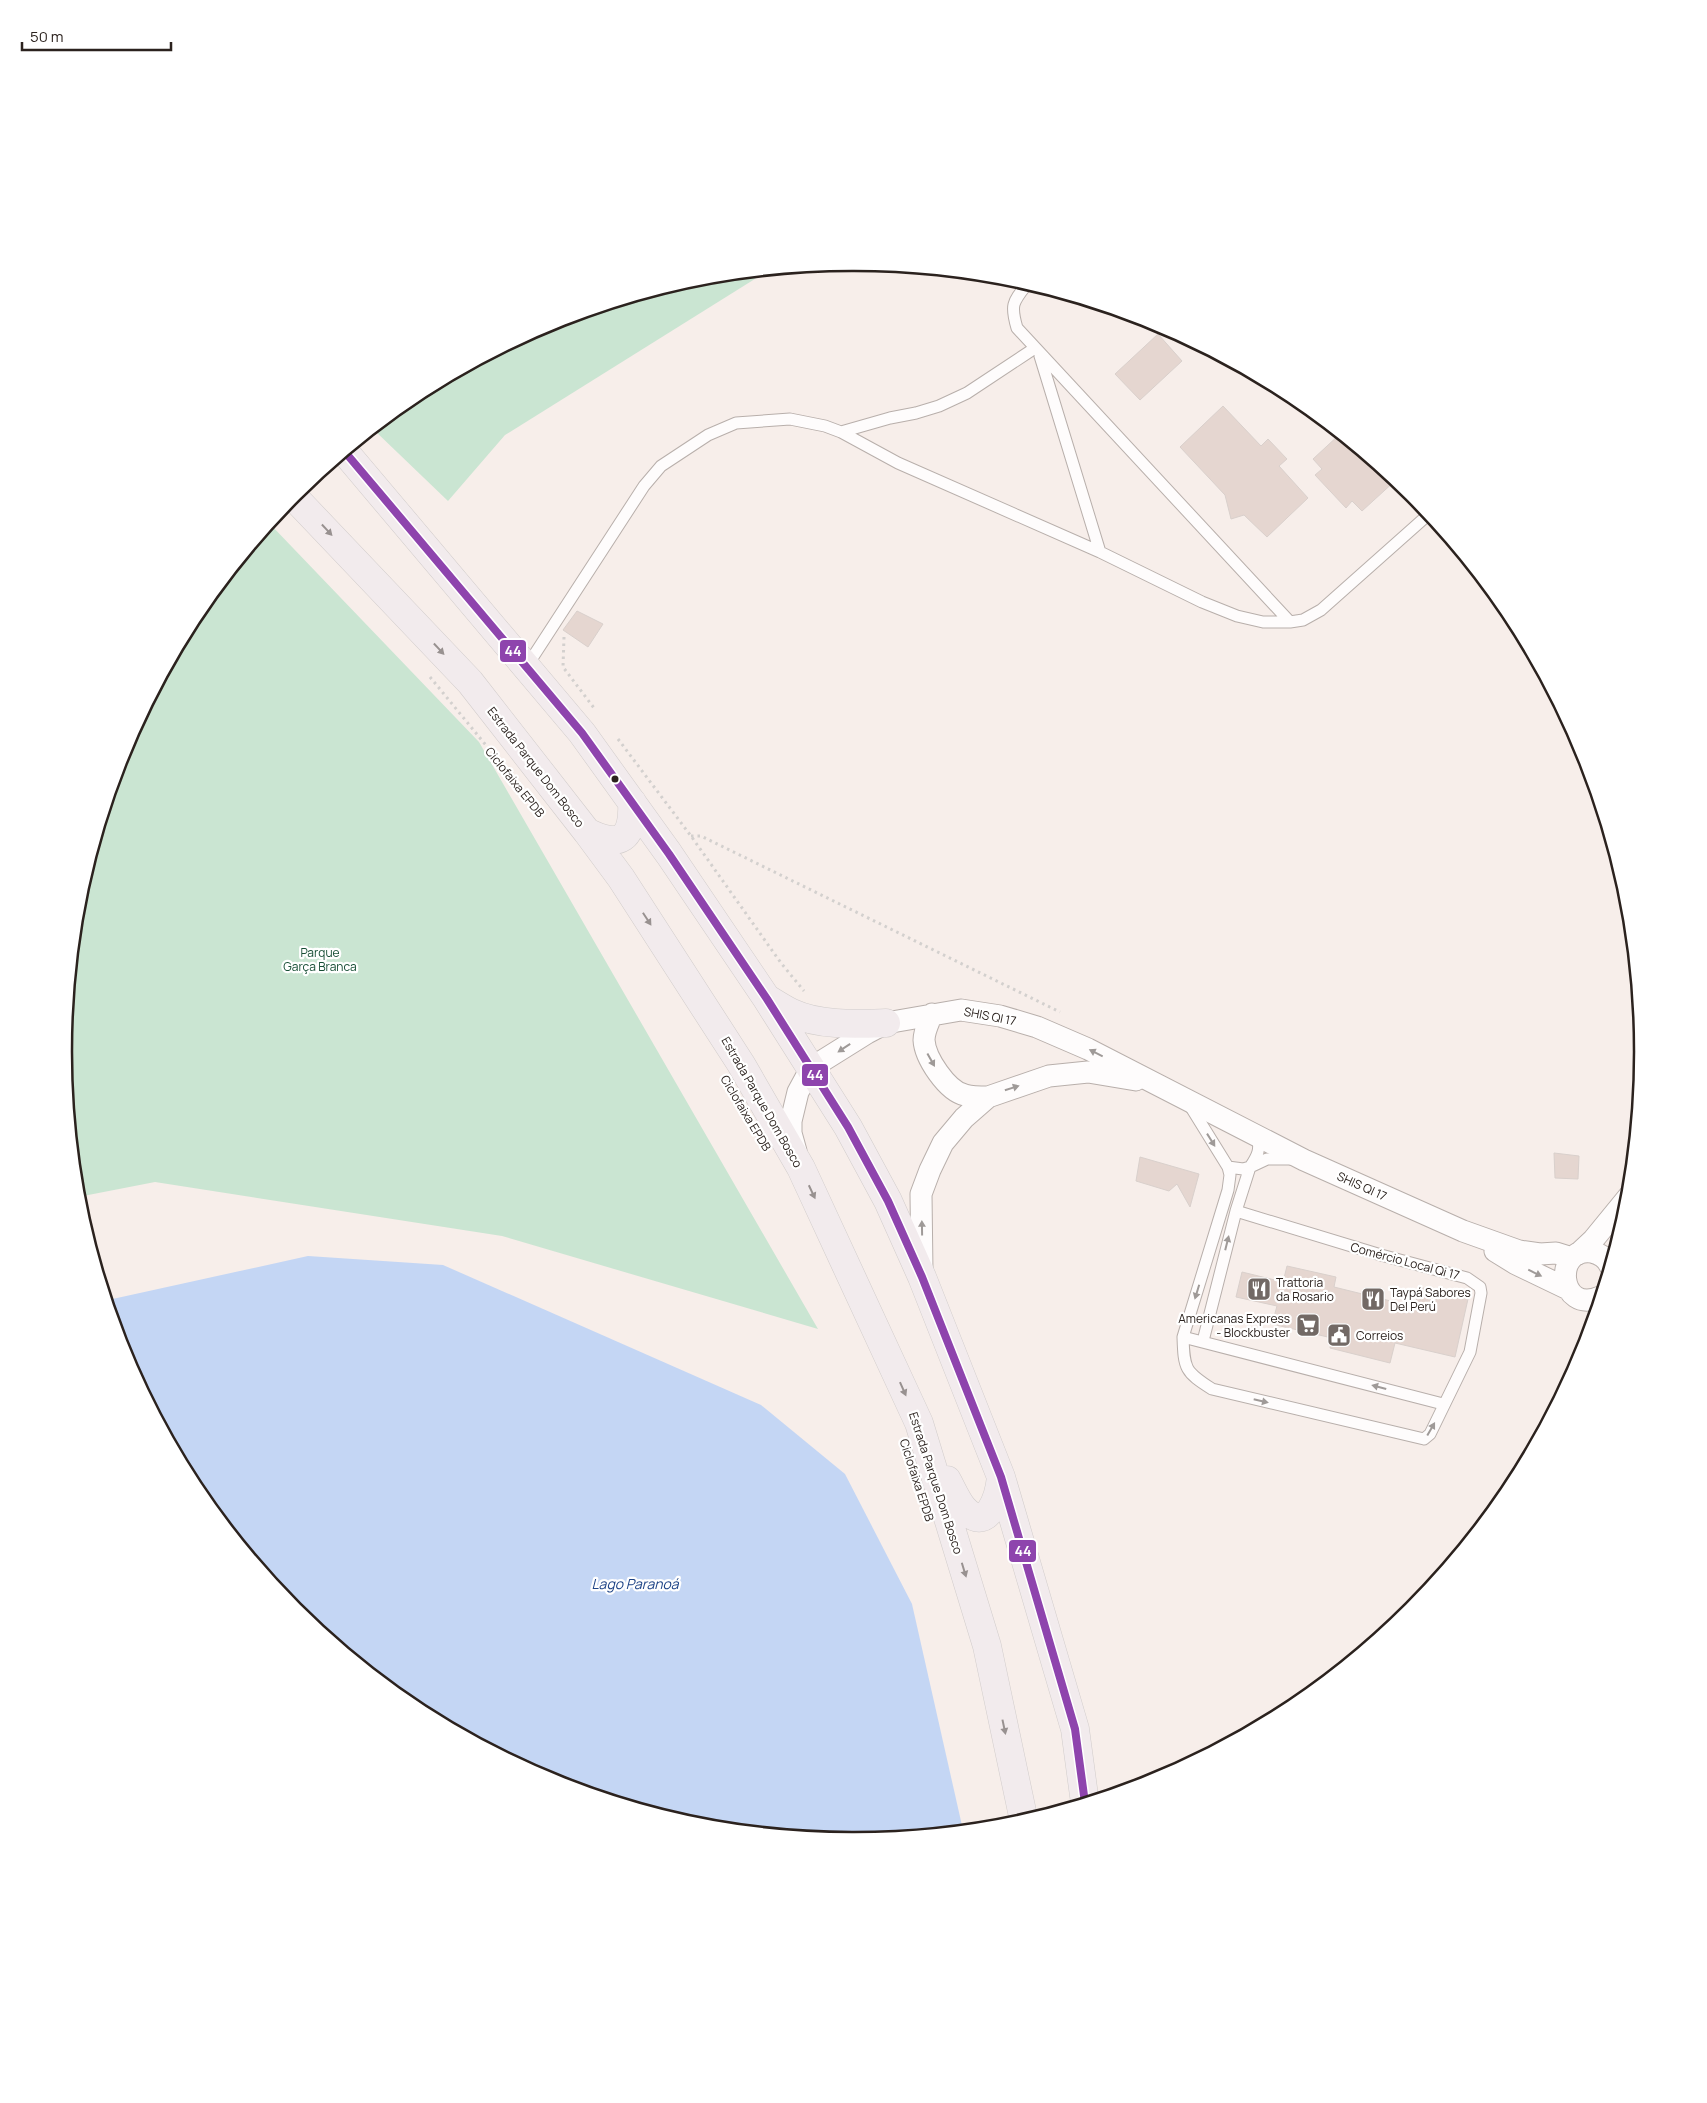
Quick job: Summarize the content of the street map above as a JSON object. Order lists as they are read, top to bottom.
{
  "streets": {
    "main road": ["Estrada Parque Dom Bosco"],
    "street": ["SHIS QI 17"],
    "lane": ["Comércio Local Qi 17"],
    "path": ["Ciclofaixa EPDB"]
  },
  "crossings": [
    ["Estrada Parque Dom Bosco", "SHIS QI 17"]
  ],
  "water": ["Lago Paranoá"],
  "parks": ["Parque Garça Branca"],
  "places": {
    "restaurant": ["Trattoria da Rosario", "Taypá Sabores Del Perú"],
    "supermarket": ["Americanas Express - Blockbuster"],
    "public building": ["Correios"]
  },
  "lines": ["transit line 44"],
  "scale_bar": "50 m"
}
